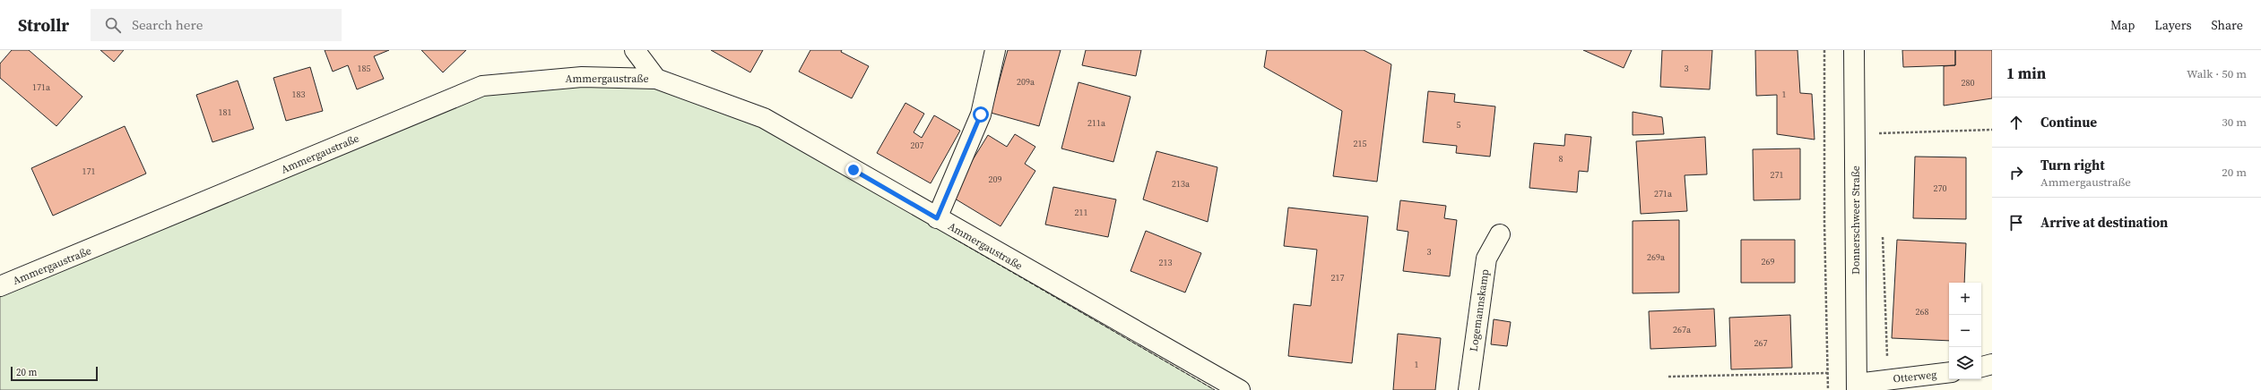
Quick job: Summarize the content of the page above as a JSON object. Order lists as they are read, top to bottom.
{
  "streets": {
    "street": [
      "Ammergaustraße",
      "Donnerschweer Straße",
      "Logemannskamp",
      "Otterweg"
    ]
  },
  "crossings": [
    ["Donnerschweer Straße", "Otterweg"]
  ],
  "house_numbers": [
    "185",
    "3",
    "209a",
    "280",
    "171a",
    "183",
    "1",
    "181",
    "211a",
    "5",
    "215",
    "207",
    "8",
    "171",
    "271",
    "209",
    "213a",
    "270",
    "271a",
    "211",
    "3",
    "269a",
    "269",
    "213",
    "217",
    "268",
    "267a",
    "267",
    "1"
  ],
  "scale_bar": "20 m",
  "page": {
    "header": "Strollr",
    "search": "Search here",
    "nav": ["Map", "Layers", "Share"],
    "heading": ["1 min", "Walk · 50 m"],
    "list": [
      ["Continue", "30 m"],
      ["Turn right", "Ammergaustraße", "20 m"],
      "Arrive at destination"
    ],
    "map_buttons": ["+", "−"],
    "scale": "20 m"
  }
}
